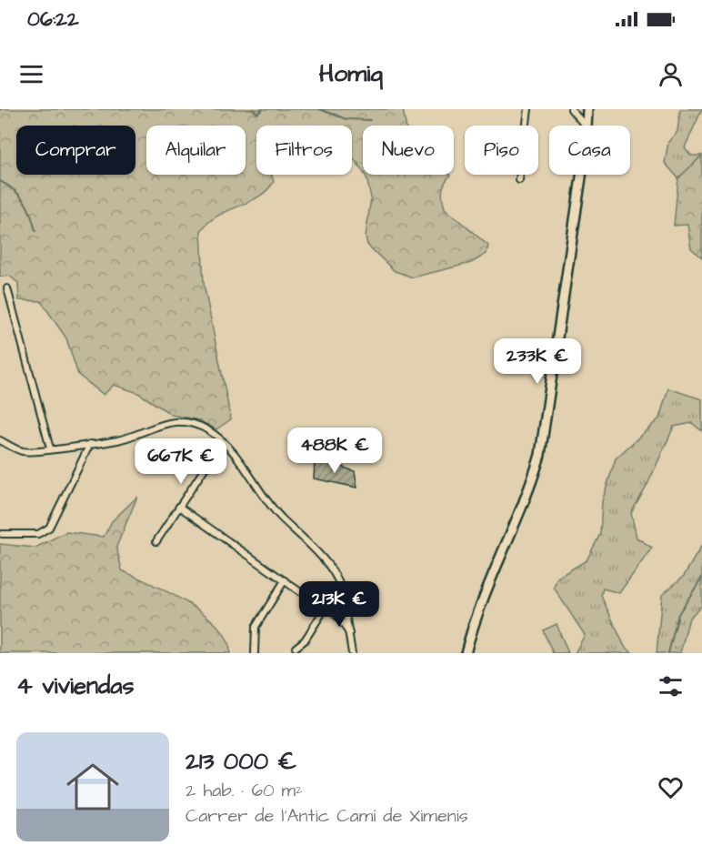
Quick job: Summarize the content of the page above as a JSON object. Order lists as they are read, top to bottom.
{
  "page": {
    "status": "06:22",
    "header": "Homiq",
    "chip": [
      "Comprar",
      "Alquilar",
      "Filtros",
      "Nuevo",
      "Piso",
      "Casa"
    ],
    "price": [
      "233K €",
      "488K €",
      "667K €",
      "213K €"
    ],
    "heading": "4 viviendas",
    "list": [
      {
        "name": "213 000 €",
        "note": "2 hab. · 60 m² · Carrer de l'Antic Camí de Ximenis"
      }
    ]
  }
}
